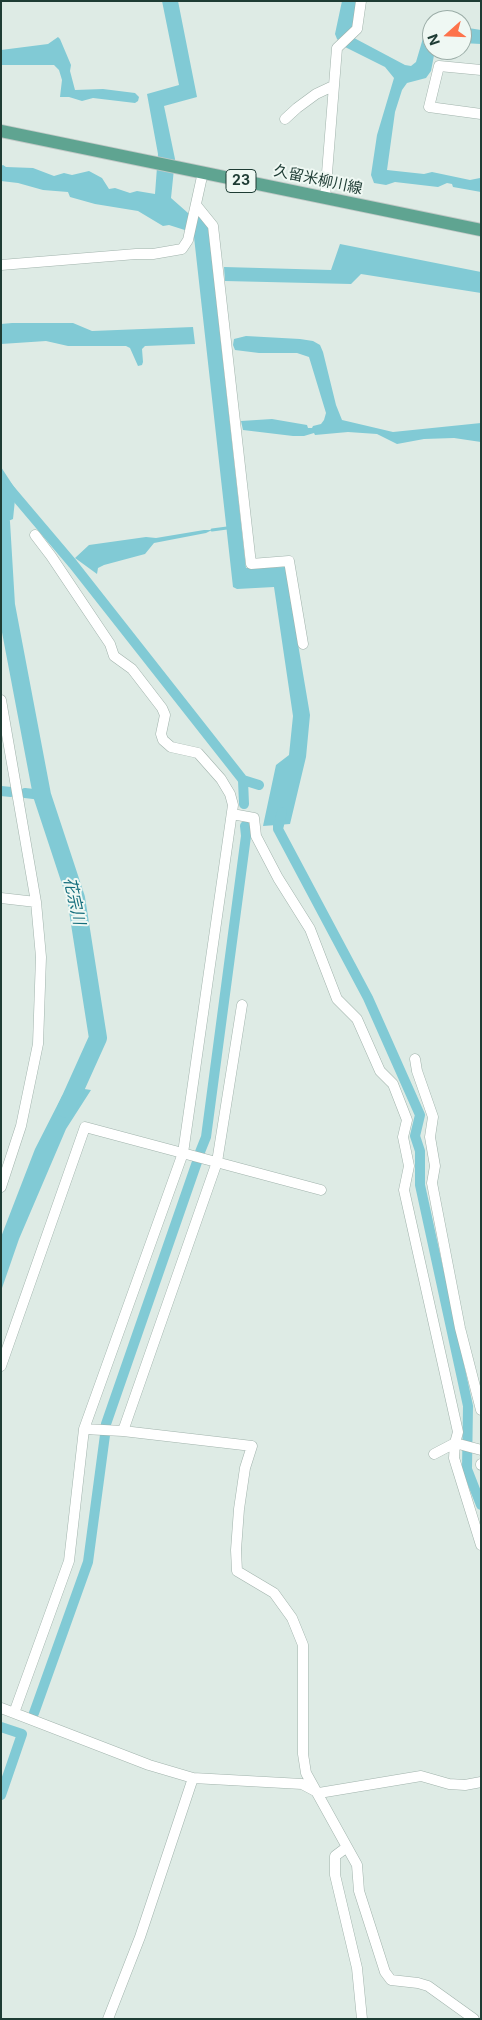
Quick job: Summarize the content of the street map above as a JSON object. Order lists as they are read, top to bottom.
{
  "streets": {
    "main road": ["久留米柳川線", "23"]
  },
  "water": ["花宗川"],
  "north": "left"
}
